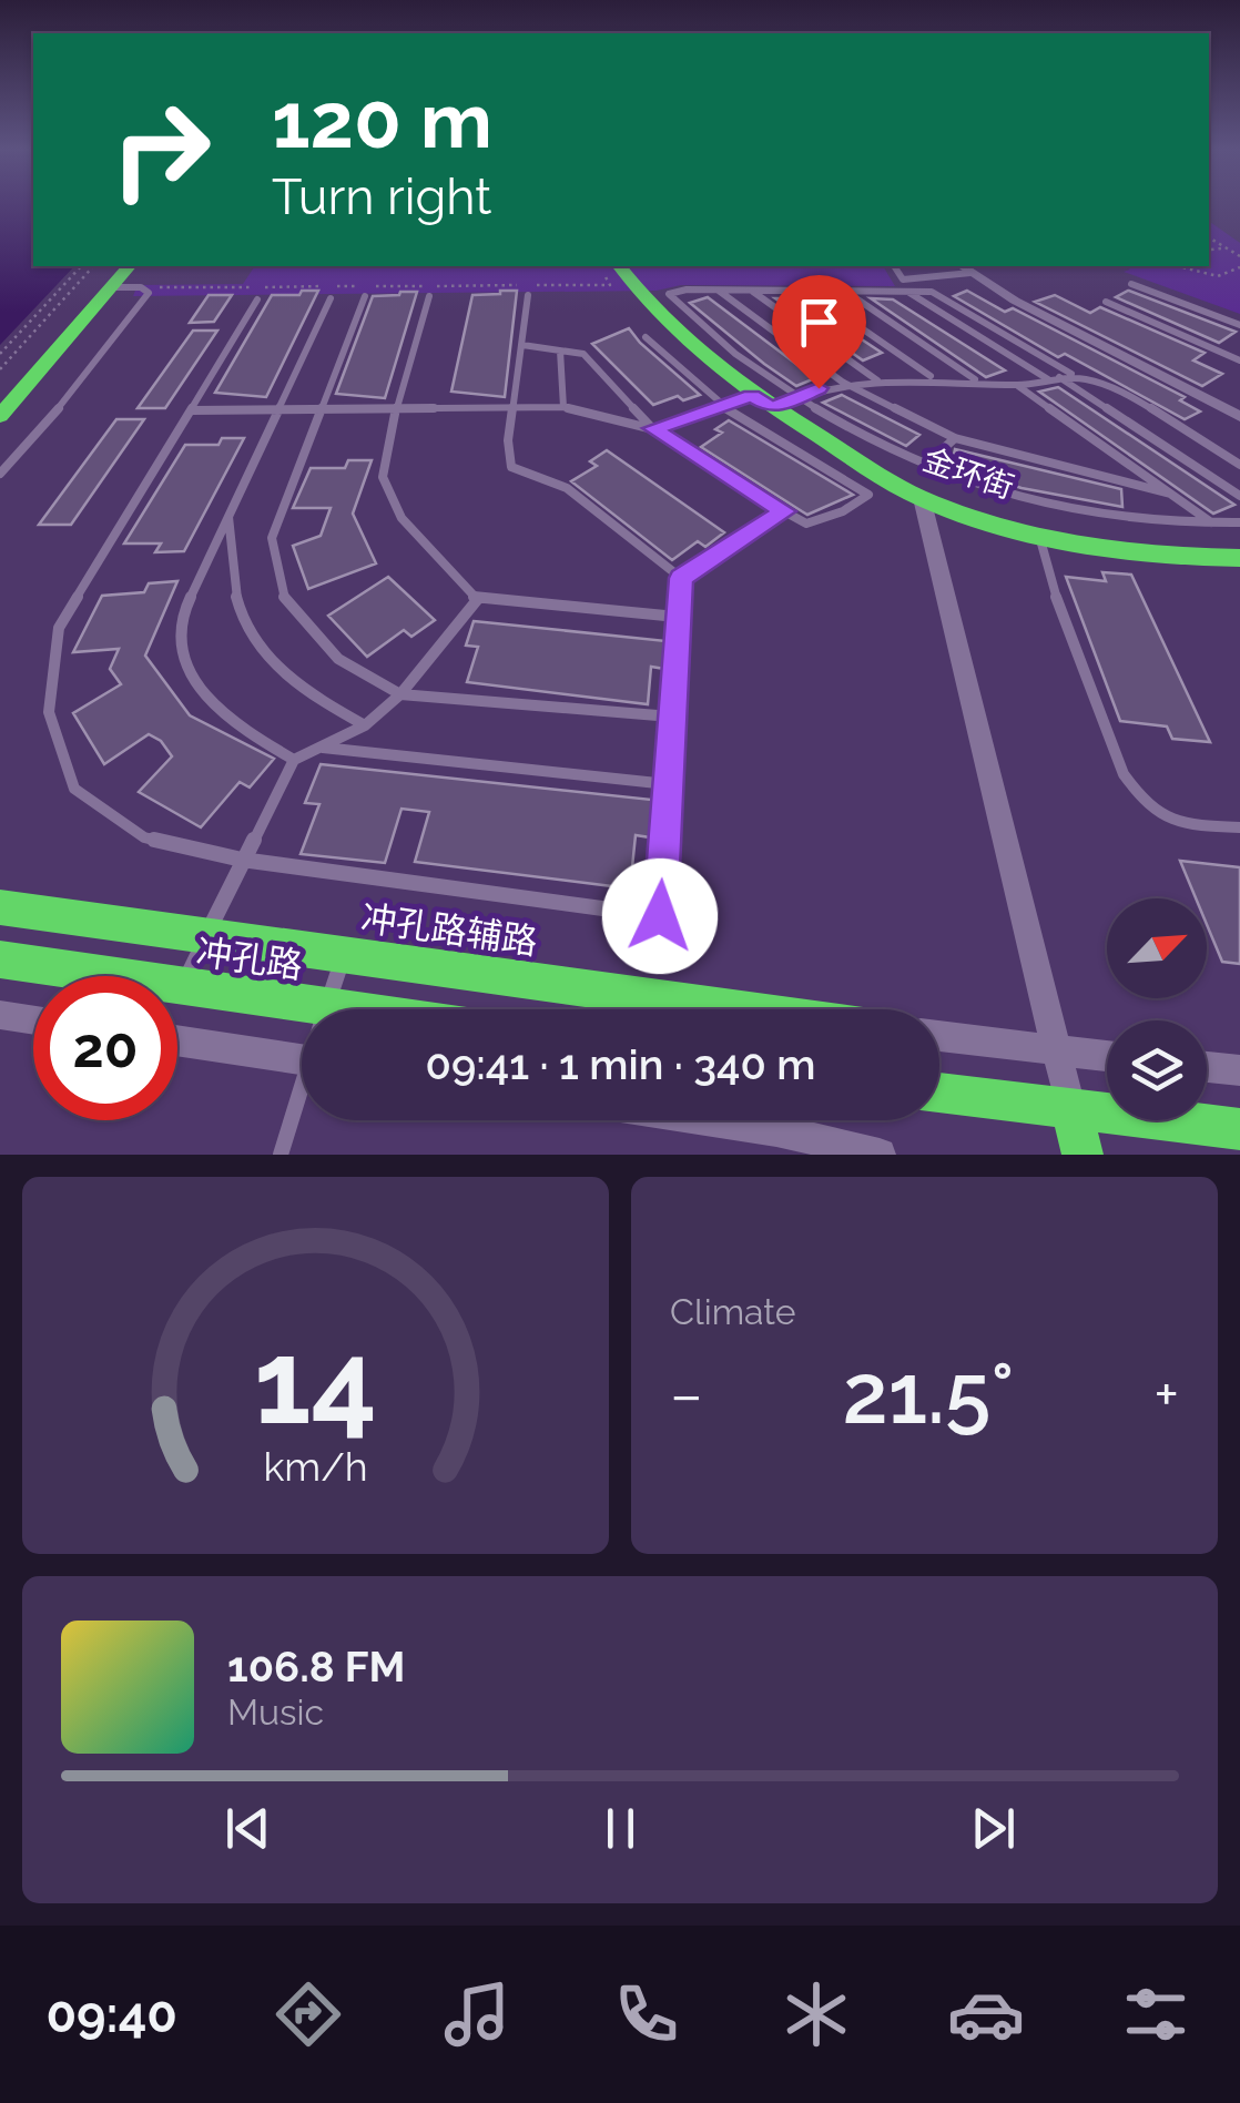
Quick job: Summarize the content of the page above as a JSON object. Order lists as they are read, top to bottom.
{
  "streets": {
    "street": ["金环街", "冲孔路辅路", "冲孔路"]
  },
  "north": "top right",
  "page": {
    "turn": ["120 m", "Turn right"],
    "limit": "20",
    "trip": "09:41 · 1 min · 340 m",
    "tile": "Climate",
    "heat": ["−", "21.5°", "+"],
    "song": ["106.8 FM", "Music"],
    "tabs": "09:40",
    "gauge": ["14", "km/h"]
  }
}
